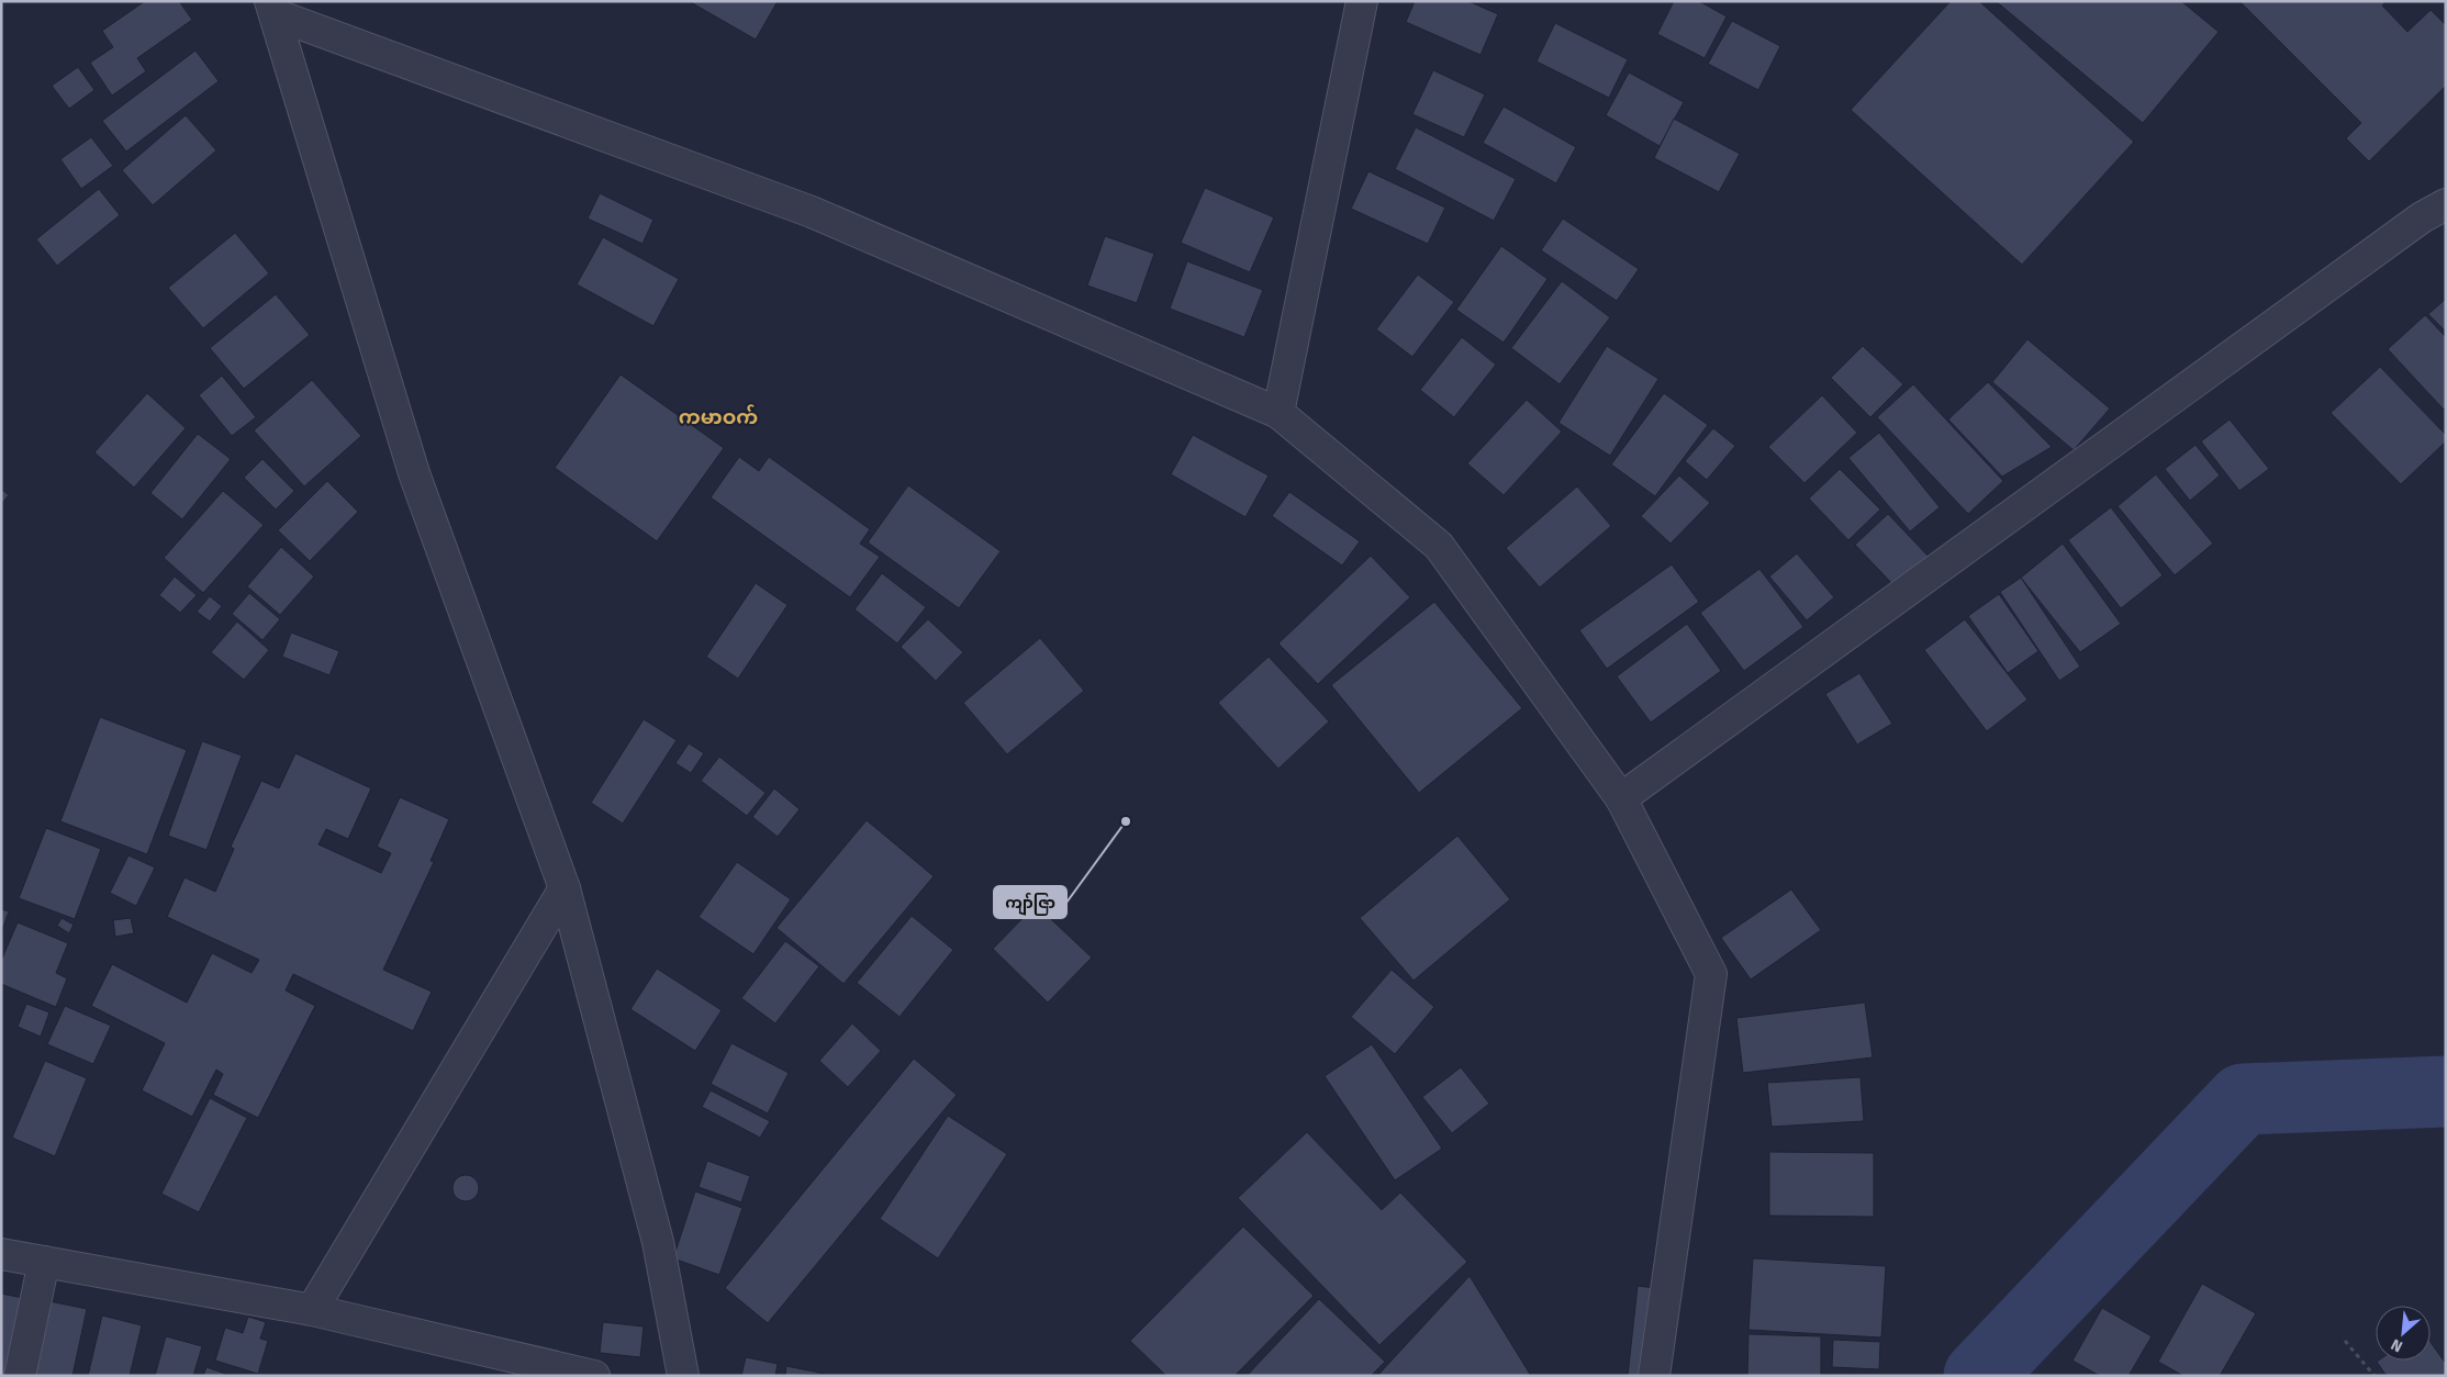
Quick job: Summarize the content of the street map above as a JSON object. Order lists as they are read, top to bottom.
{
  "districts": ["ကမာဝက်"],
  "places": ["ကျာ်ဇြာ"],
  "north": "bottom left"
}
